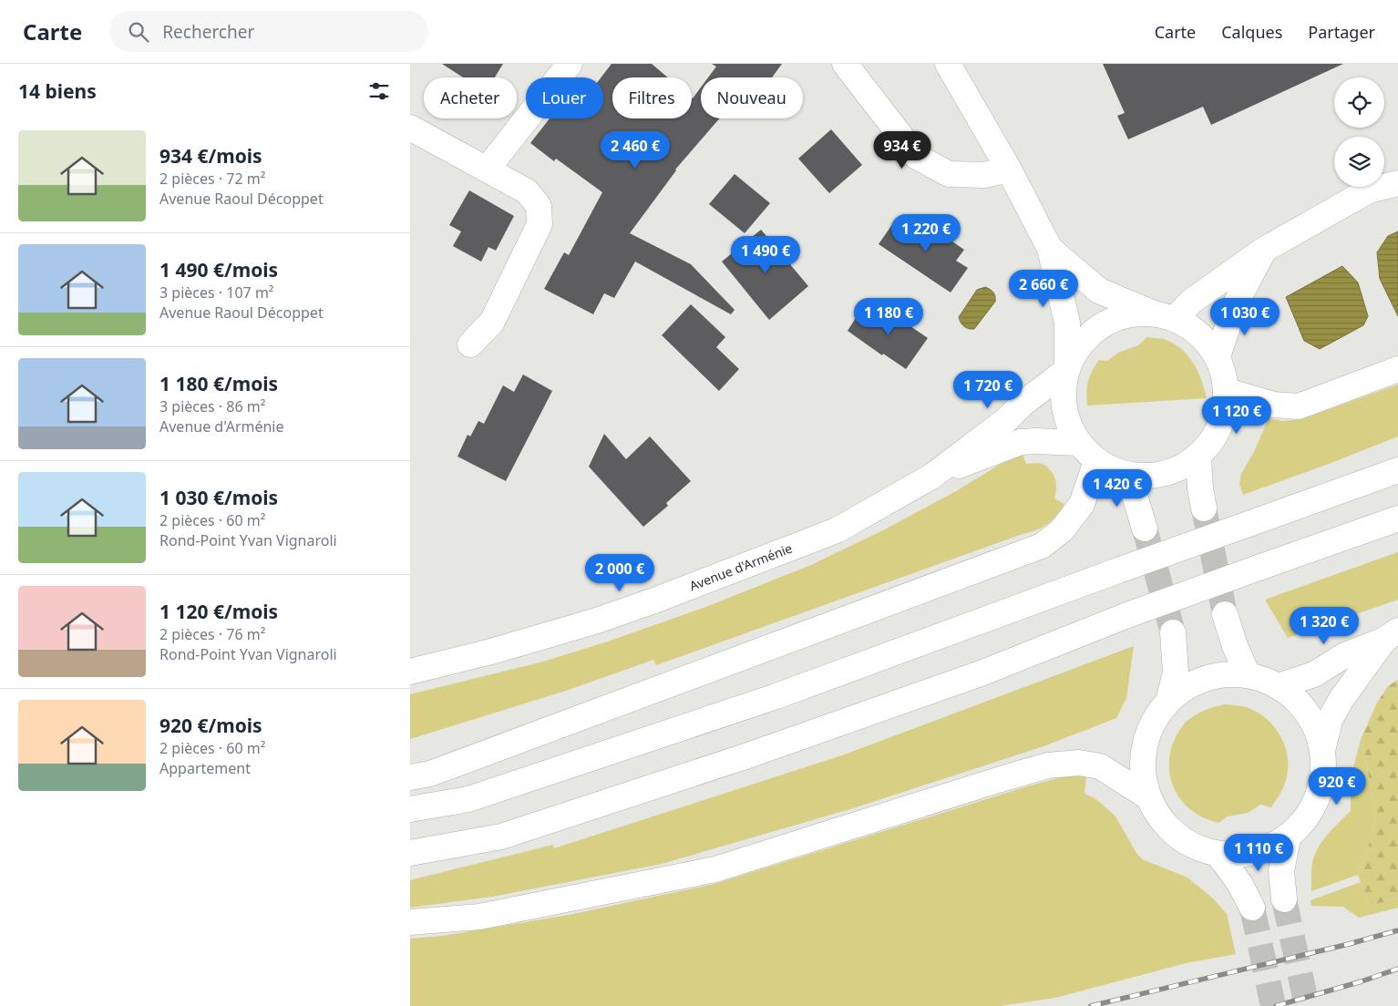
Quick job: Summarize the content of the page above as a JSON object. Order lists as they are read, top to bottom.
{
  "streets": {
    "main road": ["Avenue d'Arménie"]
  },
  "page": {
    "header": "Carte",
    "search": "Rechercher",
    "nav": ["Carte", "Calques", "Partager"],
    "heading": "14 biens",
    "chip": [
      "Acheter",
      "Louer",
      "Filtres",
      "Nouveau"
    ],
    "list": [
      {
        "name": "934 €/mois",
        "note": "2 pièces · 72 m² · Avenue Raoul Décoppet"
      },
      {
        "name": "1 490 €/mois",
        "note": "3 pièces · 107 m² · Avenue Raoul Décoppet"
      },
      {
        "name": "1 180 €/mois",
        "note": "3 pièces · 86 m² · Avenue d'Arménie"
      },
      {
        "name": "1 030 €/mois",
        "note": "2 pièces · 60 m² · Rond-Point Yvan Vignaroli"
      },
      {
        "name": "1 120 €/mois",
        "note": "2 pièces · 76 m² · Rond-Point Yvan Vignaroli"
      },
      {
        "name": "920 €/mois",
        "note": "2 pièces · 60 m² · Appartement"
      }
    ],
    "price": [
      "2 460 €",
      "934 €",
      "1 220 €",
      "1 490 €",
      "2 660 €",
      "1 180 €",
      "1 030 €",
      "1 720 €",
      "1 120 €",
      "1 420 €",
      "2 000 €",
      "1 320 €",
      "920 €",
      "1 110 €"
    ]
  }
}
